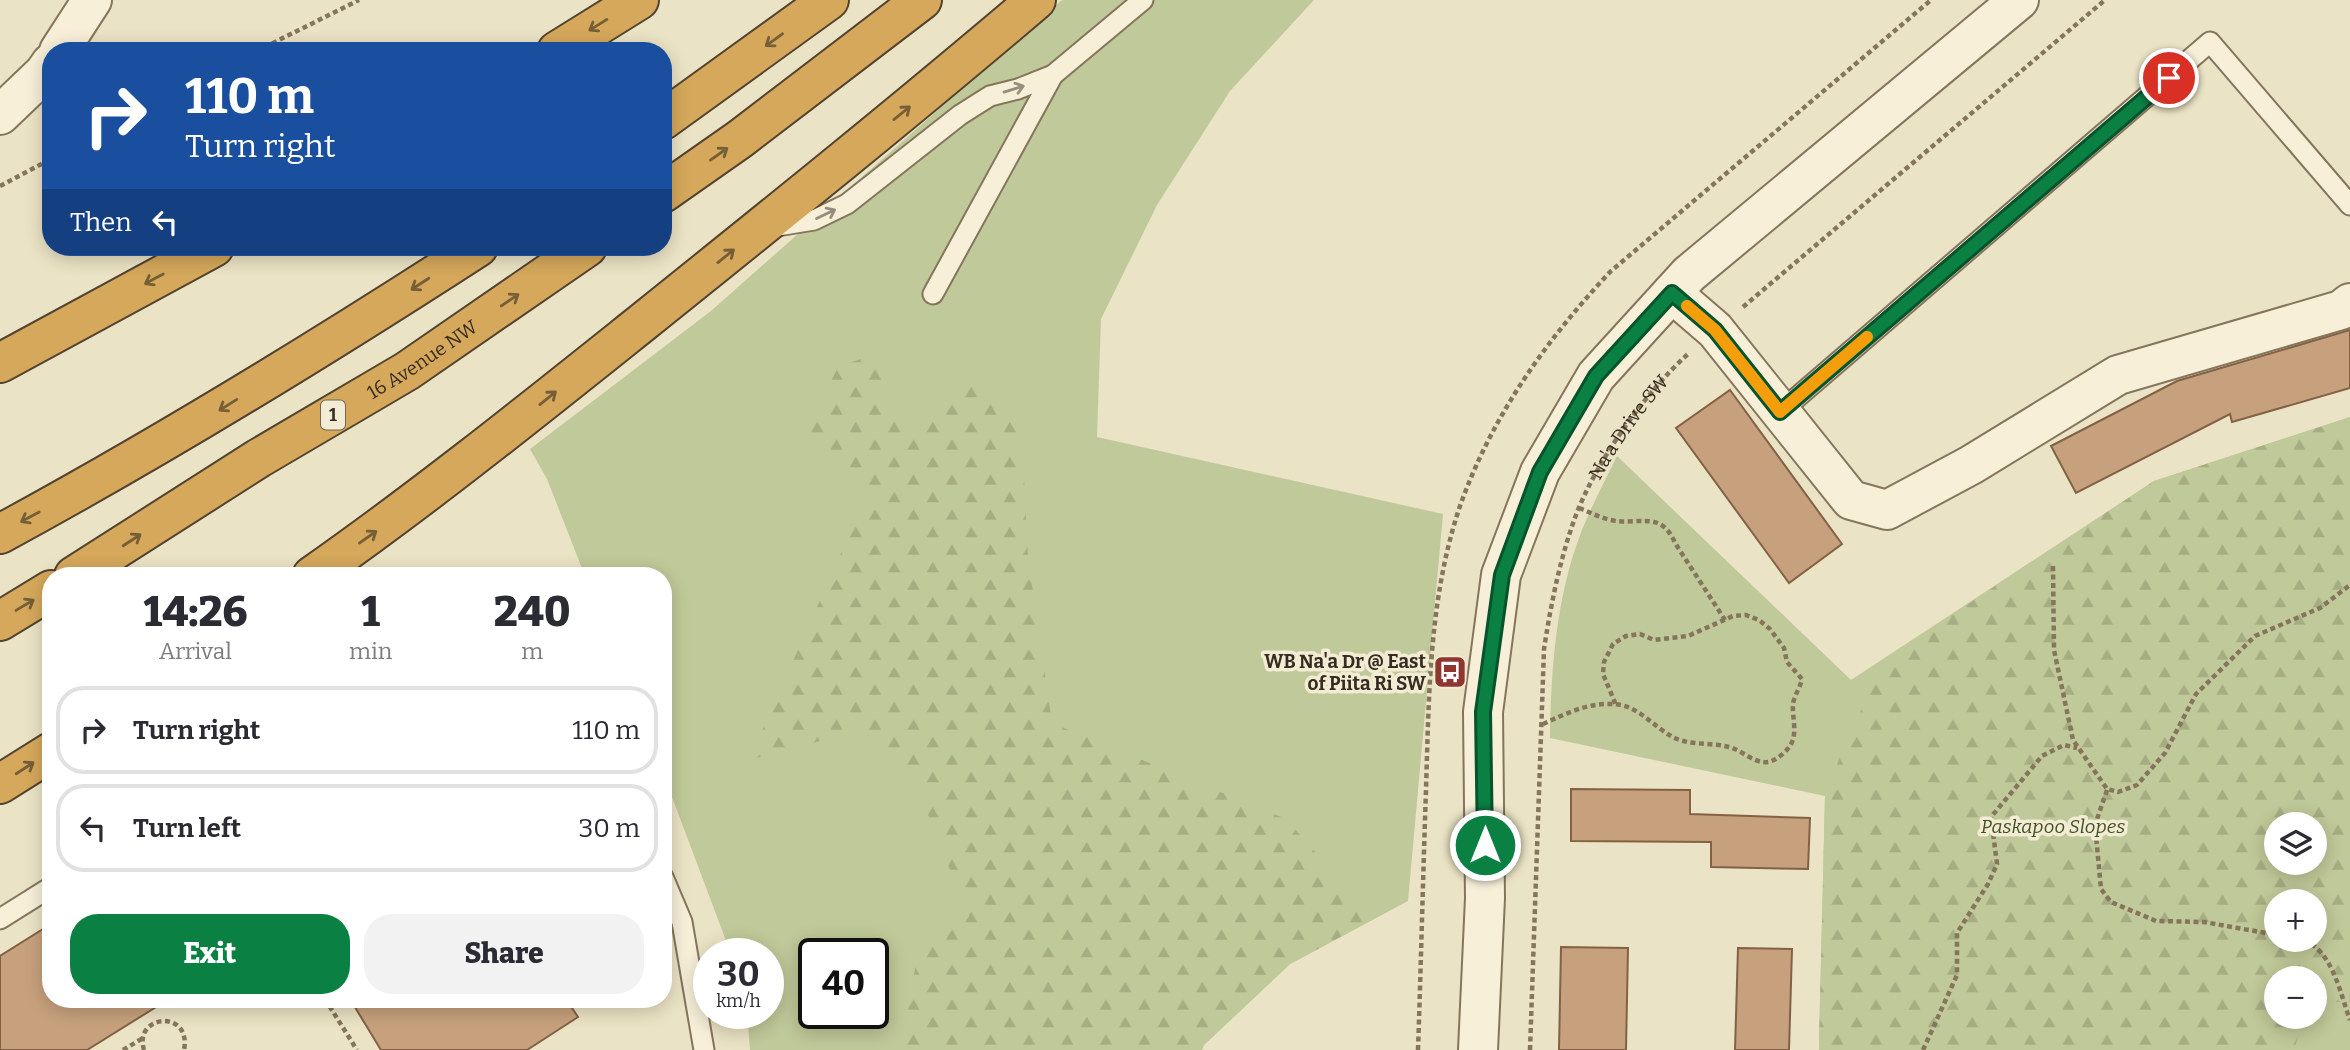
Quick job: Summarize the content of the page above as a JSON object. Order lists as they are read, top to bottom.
{
  "streets": {
    "highway": ["16 Avenue NW", "1"],
    "path": ["Na'a Drive SW"]
  },
  "parks": ["Paskapoo Slopes"],
  "places": {
    "bus stop": ["WB Na'a Dr @ East of Piita Ri SW"]
  },
  "page": {
    "turn": ["110 m", "Turn right"],
    "then": "Then",
    "eta": [
      "14:26",
      "Arrival",
      "1",
      "min",
      "240",
      "m"
    ],
    "list": [
      {
        "name": "Turn right",
        "value": "110 m"
      },
      {
        "name": "Turn left",
        "value": "30 m"
      }
    ],
    "map_buttons": ["+", "−"],
    "buttons": ["Exit", "Share"],
    "speed": "30 km/h",
    "limit": "40"
  }
}
